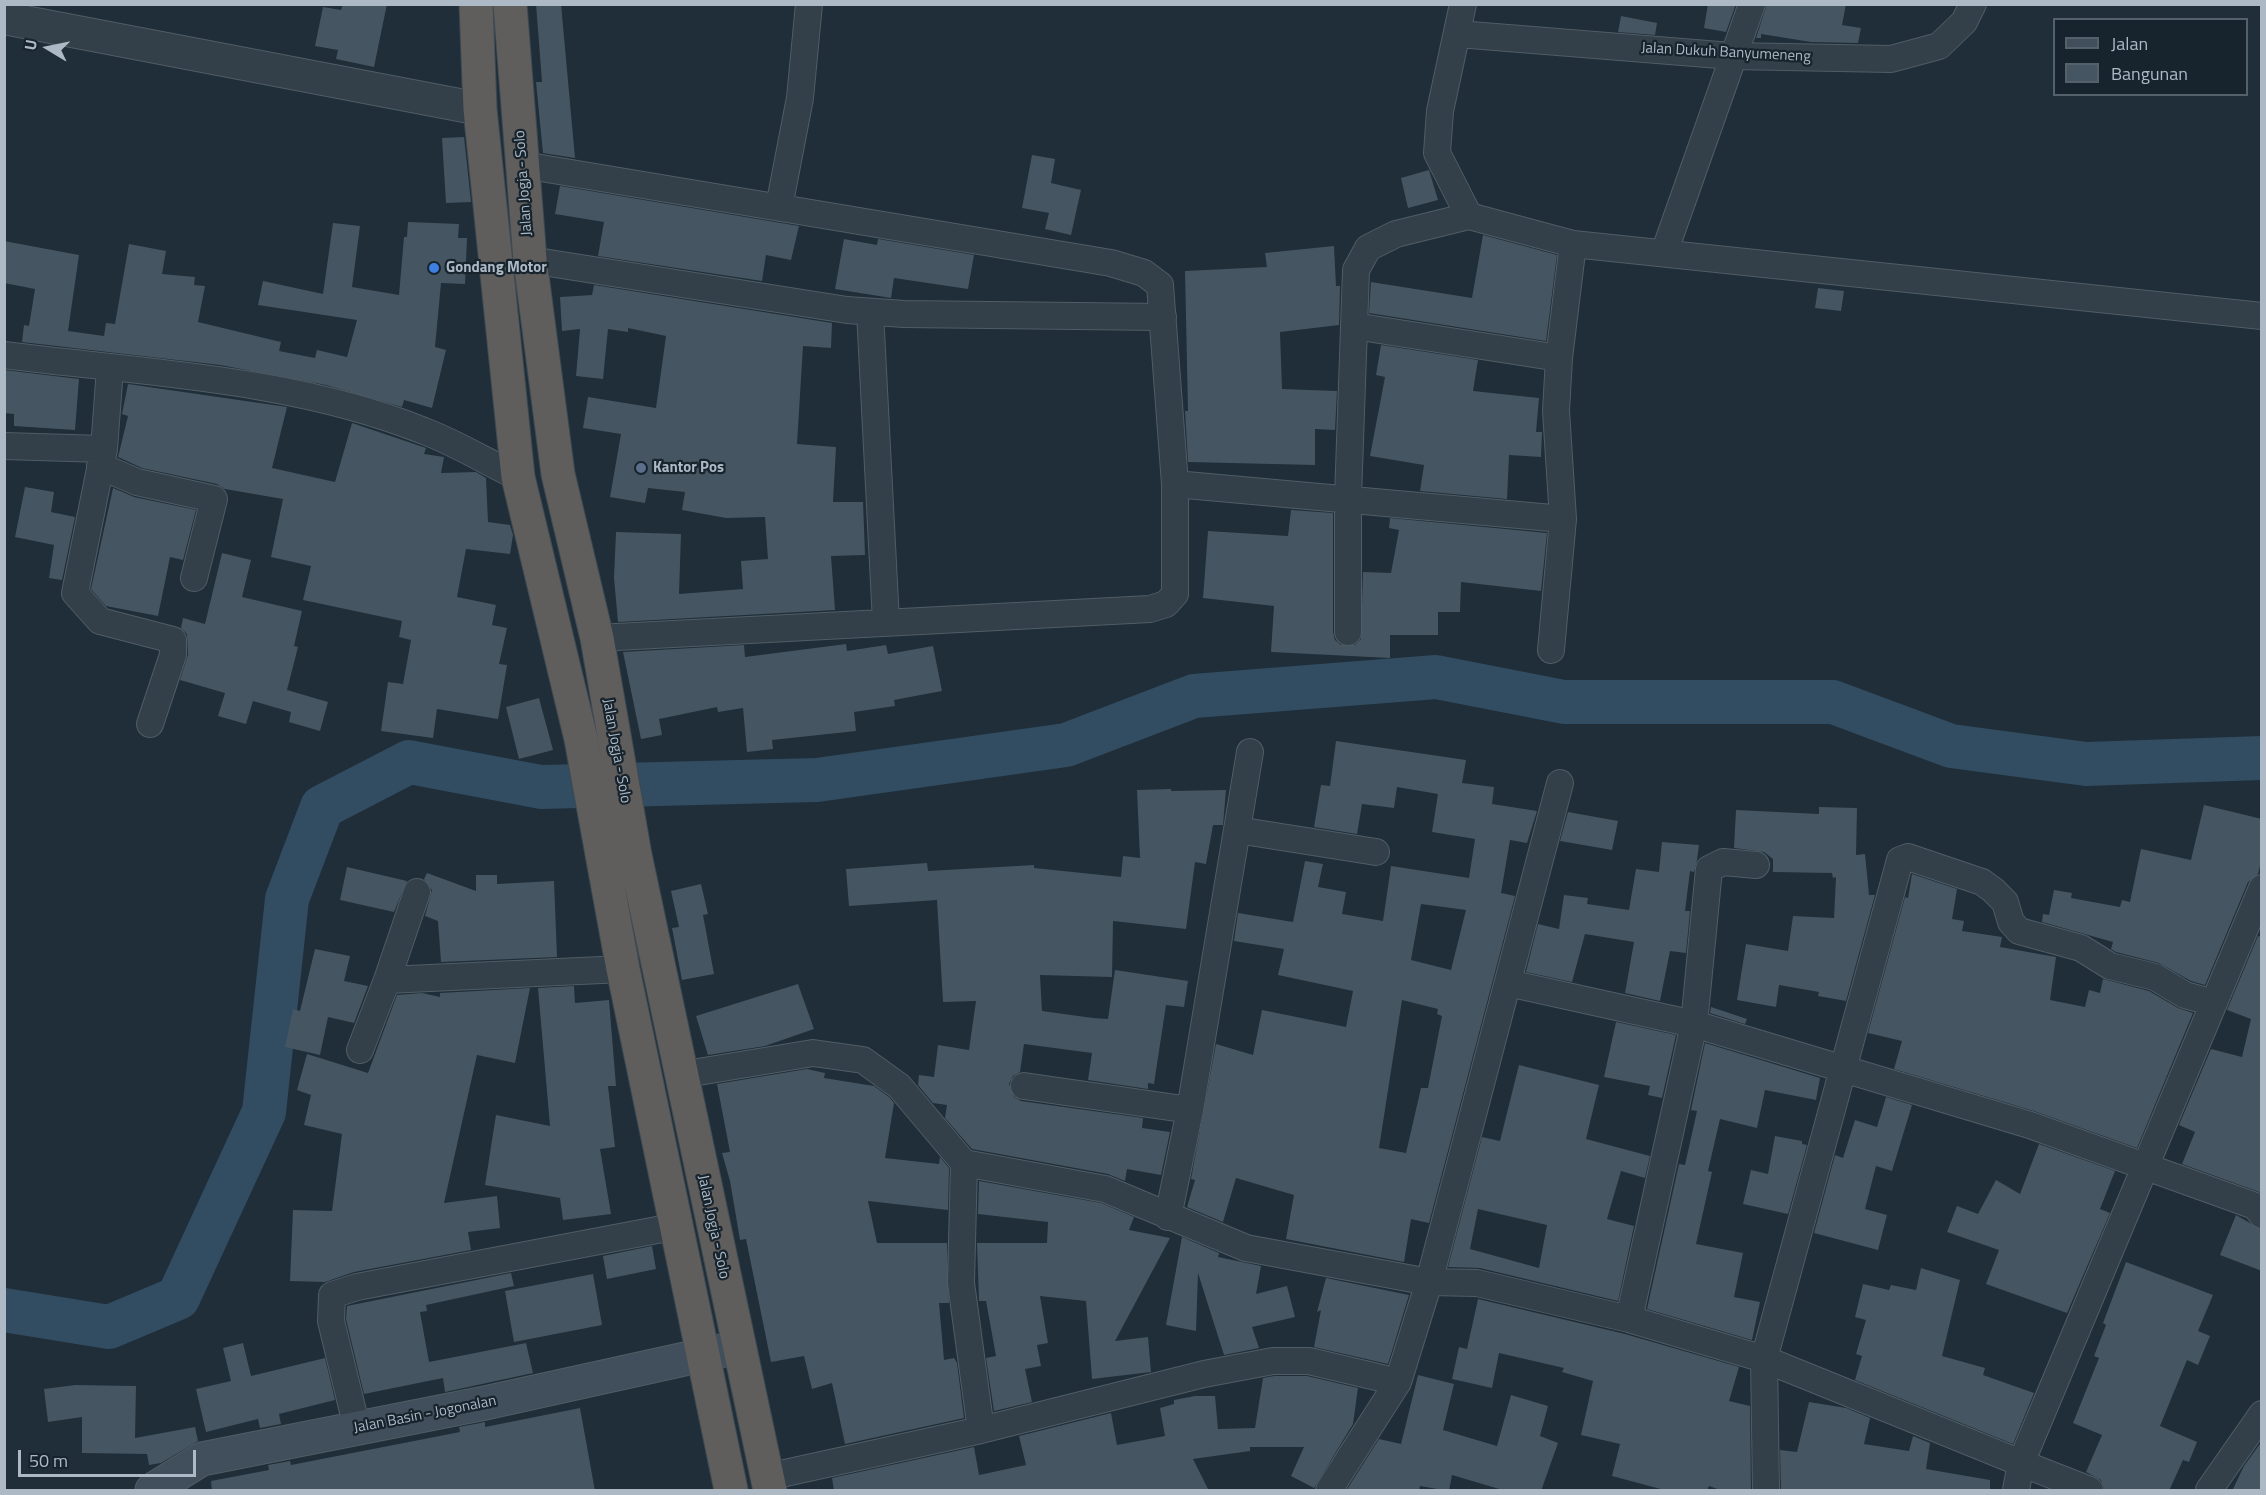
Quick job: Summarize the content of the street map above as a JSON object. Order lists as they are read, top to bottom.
{
  "streets": {
    "highway": ["Jalan Jogja - Solo"],
    "main road": ["Jalan Basin - Jogonalan"],
    "street": ["Jalan Dukuh Banyumeneng"]
  },
  "crossings": [
    ["Jalan Jogja - Solo", "Jalan Basin - Jogonalan"]
  ],
  "places": ["Gondang Motor", "Kantor Pos"],
  "legend": ["Jalan", "Bangunan"],
  "scale_bar": "50 m",
  "north": "left"
}
